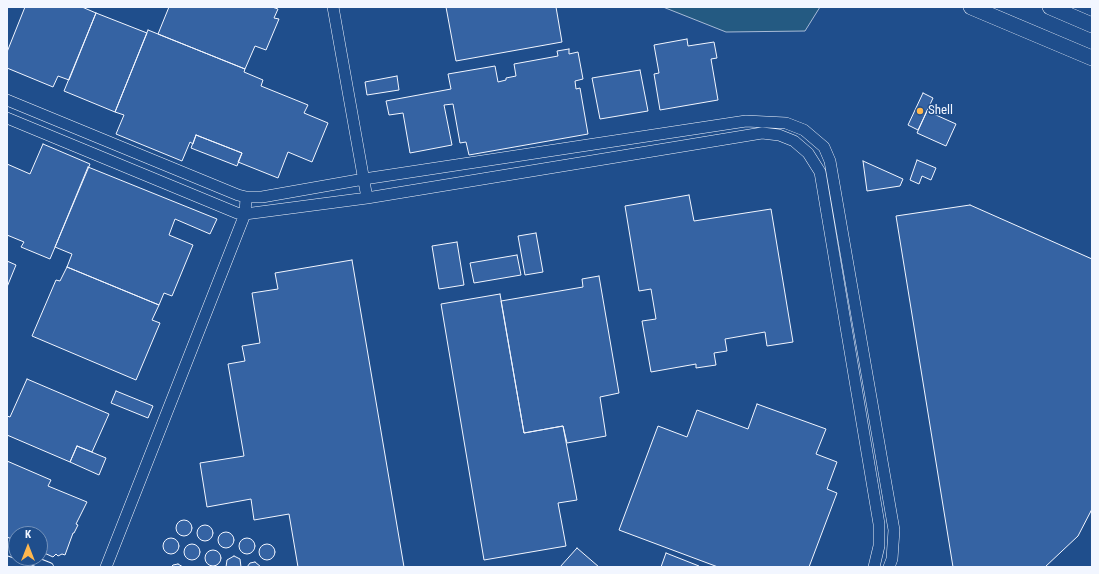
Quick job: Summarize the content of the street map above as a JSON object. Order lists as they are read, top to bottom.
{
  "places": ["Shell"],
  "north": "top"
}
